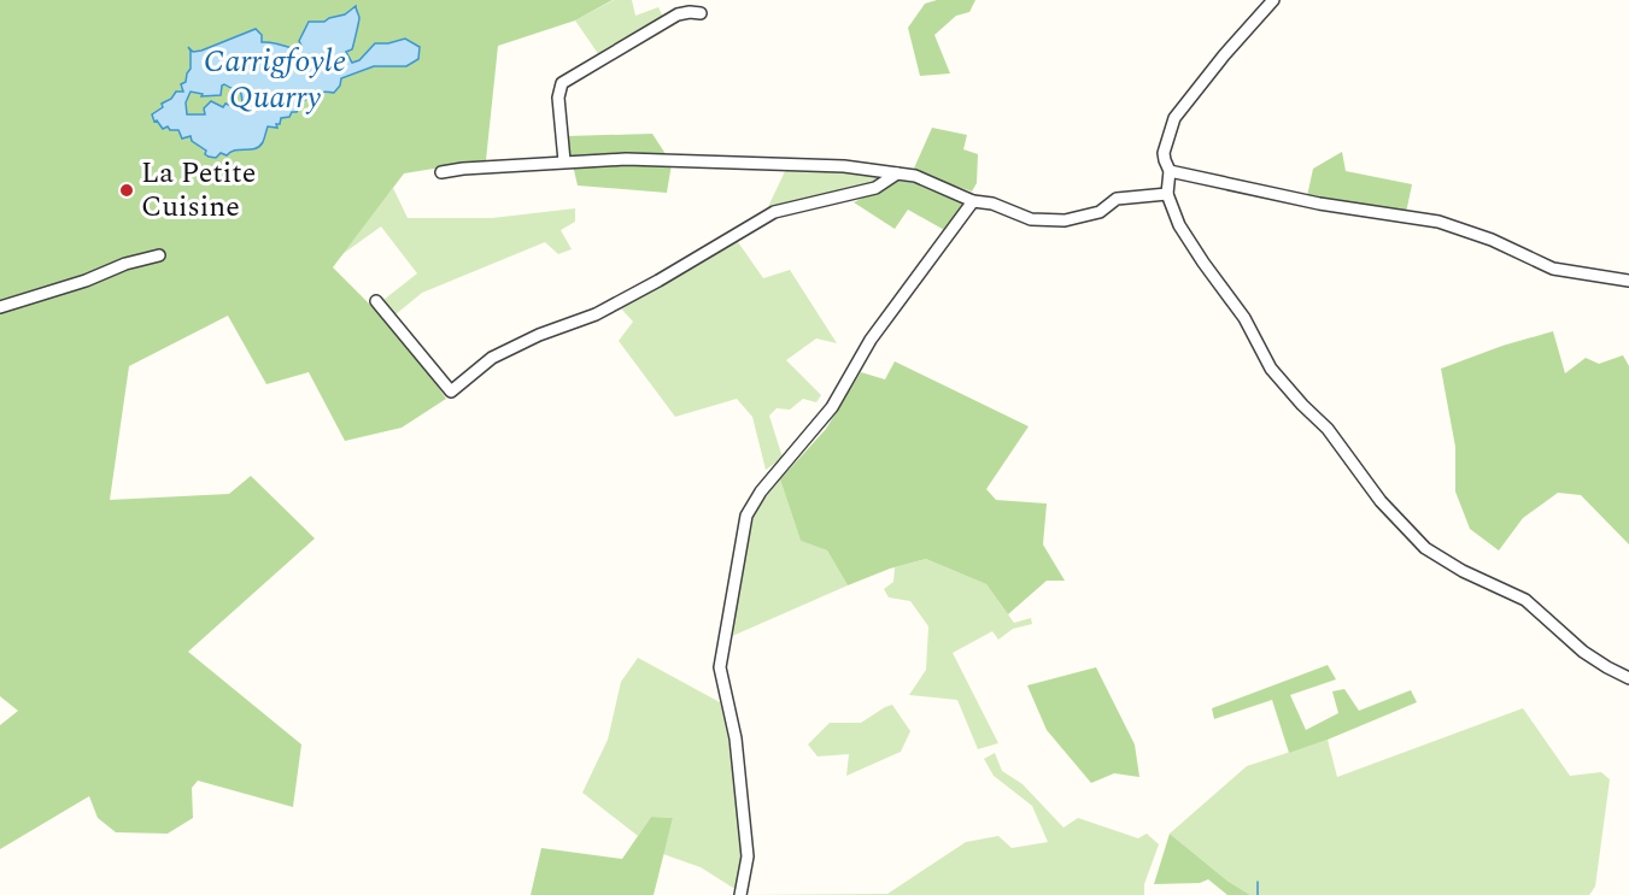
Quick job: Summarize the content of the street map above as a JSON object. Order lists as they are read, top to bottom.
{
  "water": ["Carrigfoyle Quarry"],
  "places": ["La Petite Cuisine"]
}
